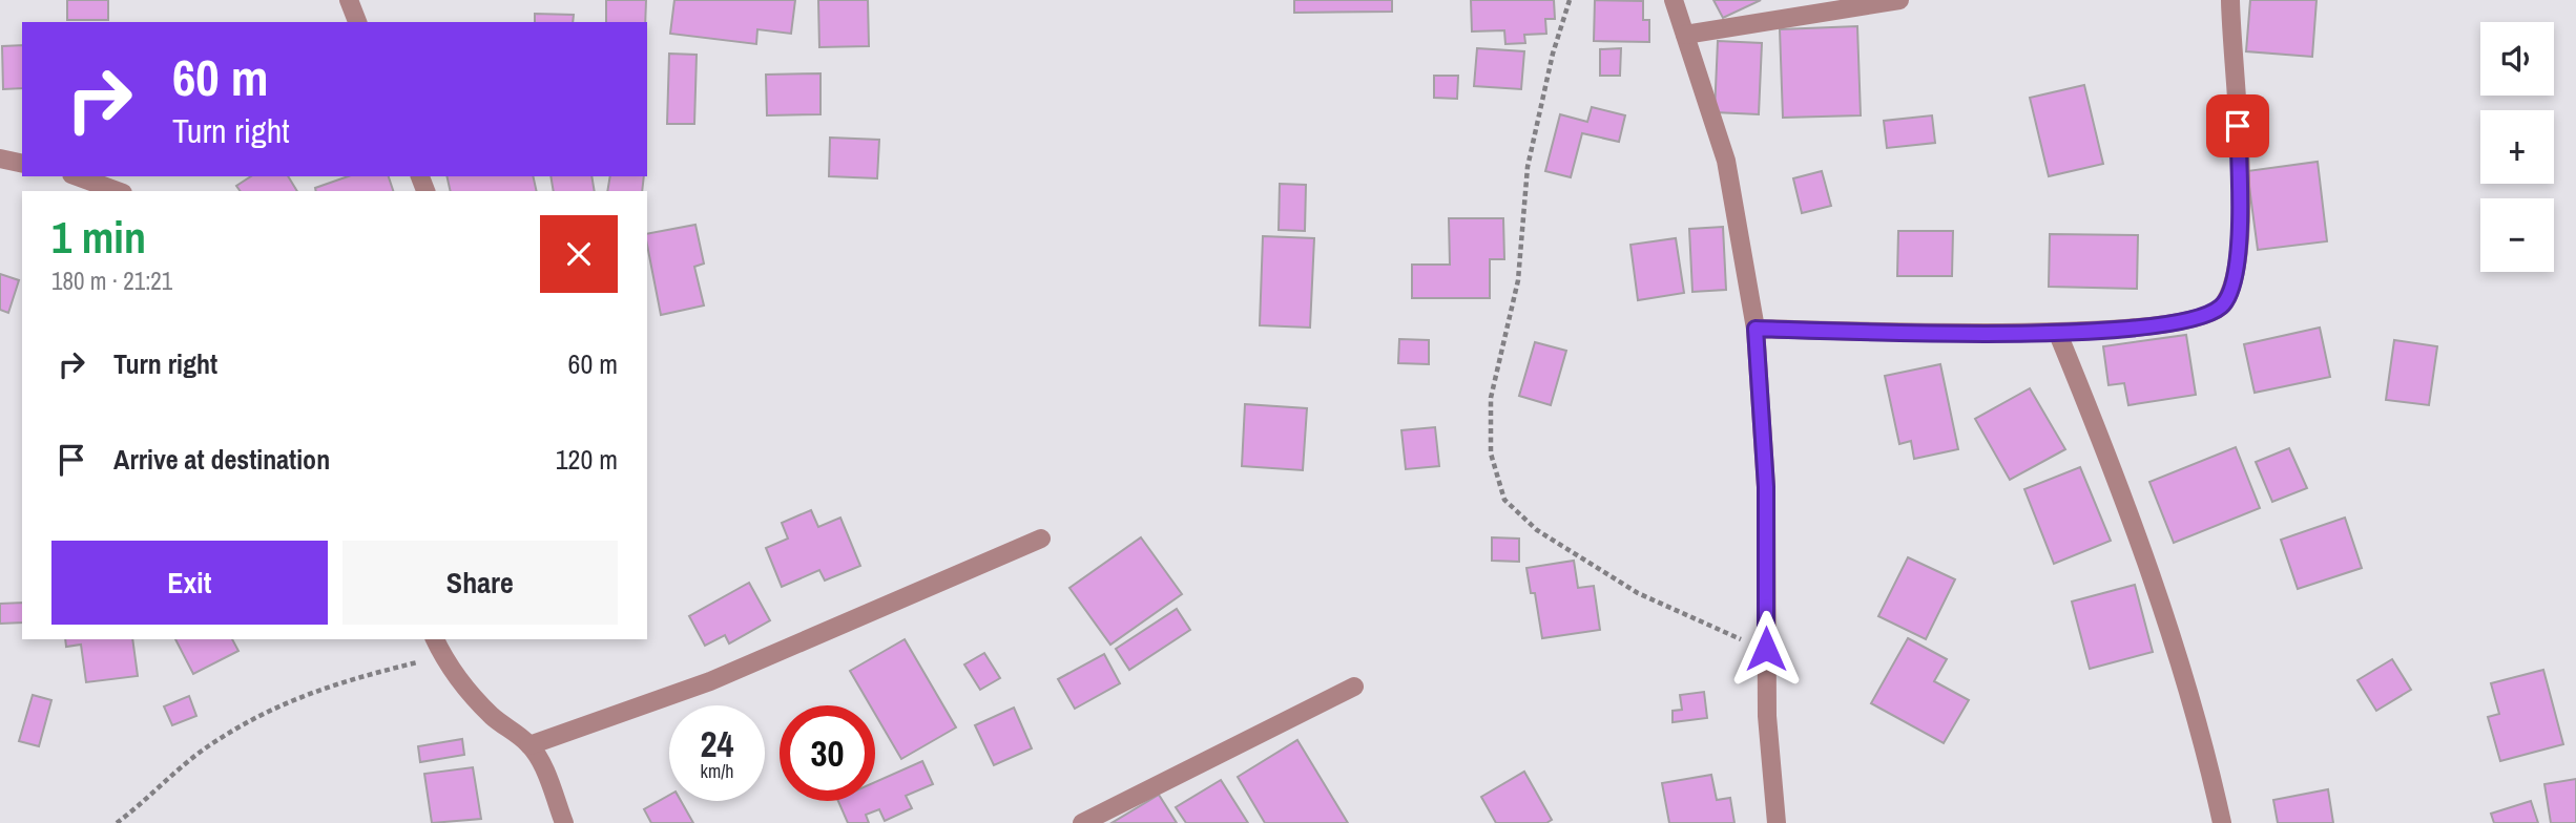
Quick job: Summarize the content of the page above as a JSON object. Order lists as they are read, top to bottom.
{
  "page": {
    "map_buttons": ["+", "−"],
    "turn": ["60 m", "Turn right"],
    "heading": ["1 min", "180 m · 21:21"],
    "list": [
      {
        "name": "Turn right",
        "value": "60 m"
      },
      {
        "name": "Arrive at destination",
        "value": "120 m"
      }
    ],
    "buttons": ["Exit", "Share"],
    "speed": "24 km/h",
    "limit": "30"
  }
}
